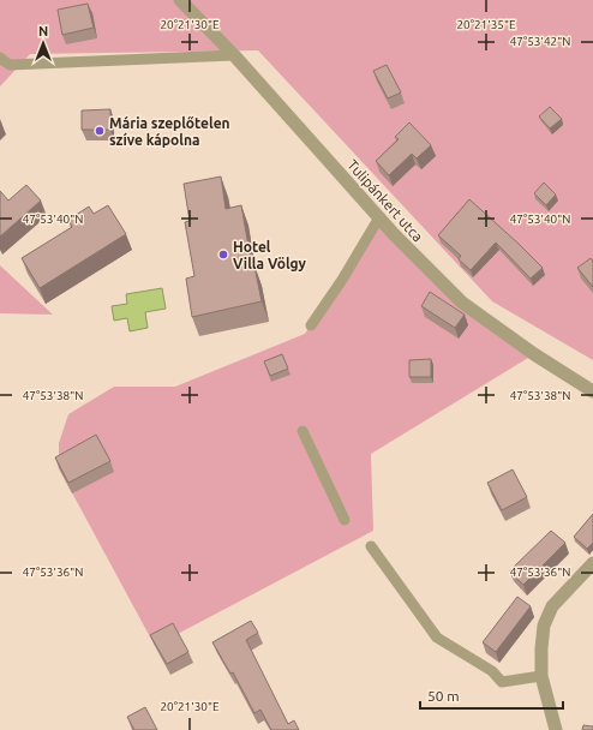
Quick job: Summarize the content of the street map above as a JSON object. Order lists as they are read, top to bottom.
{
  "streets": {
    "street": ["Tulipánkert utca"]
  },
  "places": ["Mária szeplőtelen szíve kápolna", "Hotel Villa Völgy"],
  "scale_bar": "50 m",
  "north": "top",
  "coordinates": [
    "20°21'30\"E",
    "20°21'35\"E",
    "47°53'42\"N",
    "47°53'40\"N",
    "47°53'38\"N",
    "47°53'36\"N"
  ]
}
